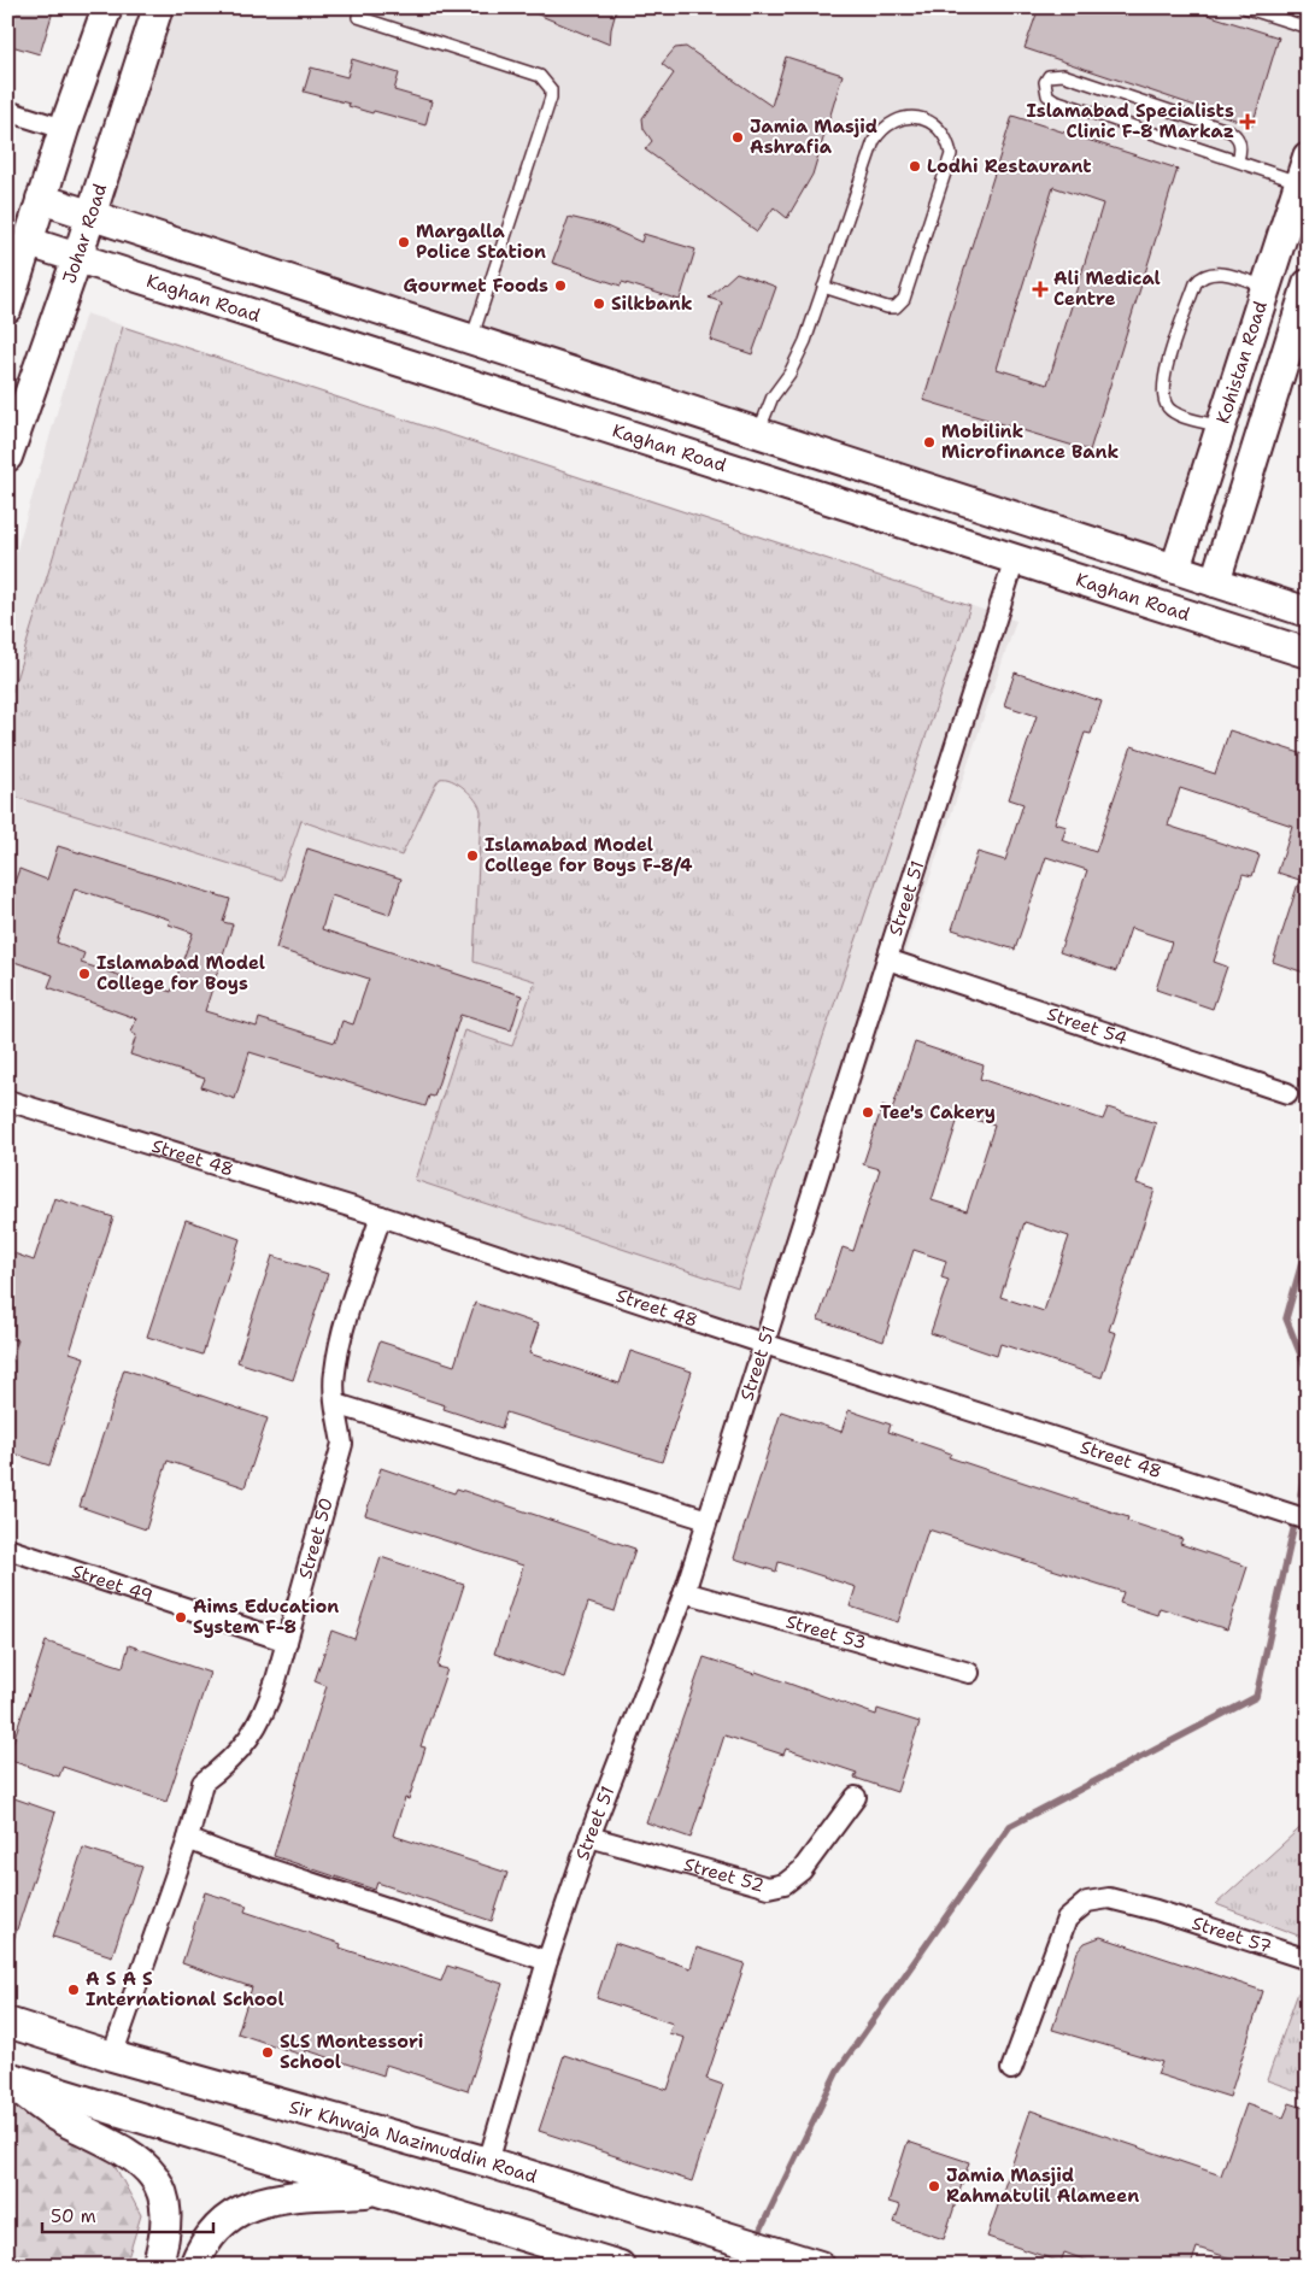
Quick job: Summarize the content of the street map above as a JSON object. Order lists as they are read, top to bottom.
{
  "streets": {
    "street": [
      "Johar Road",
      "Kaghan Road",
      "Kohistan Road",
      "Street 51",
      "Street 54",
      "Street 48",
      "Street 50",
      "Street 49",
      "Street 53",
      "Street 52",
      "Street 57",
      "Sir Khwaja Nazimuddin Road"
    ]
  },
  "crossings": [
    ["Johar Road", "Kaghan Road"],
    ["Kaghan Road", "Street 51"],
    ["Street 51", "Street 54"],
    ["Street 51", "Street 48"],
    ["Street 51", "Street 53"],
    ["Street 51", "Street 52"],
    ["Street 51", "Sir Khwaja Nazimuddin Road"],
    ["Street 48", "Street 50"],
    ["Street 50", "Street 49"],
    ["Street 50", "Sir Khwaja Nazimuddin Road"]
  ],
  "places": {
    "health": ["Islamabad Specialists Clinic F-8 Markaz", "Ali Medical Centre"],
    "other": [
      "Jamia Masjid Ashrafia",
      "Lodhi Restaurant",
      "Margalla Police Station",
      "Gourmet Foods",
      "Silkbank",
      "Mobilink Microfinance Bank",
      "Islamabad Model College for Boys F-8/4",
      "Islamabad Model College for Boys",
      "Tee's Cakery",
      "Aims Education System F-8",
      "A S A S International School",
      "SLS Montessori School",
      "Jamia Masjid Rahmatulil Alameen"
    ]
  },
  "scale_bar": "50 m"
}
